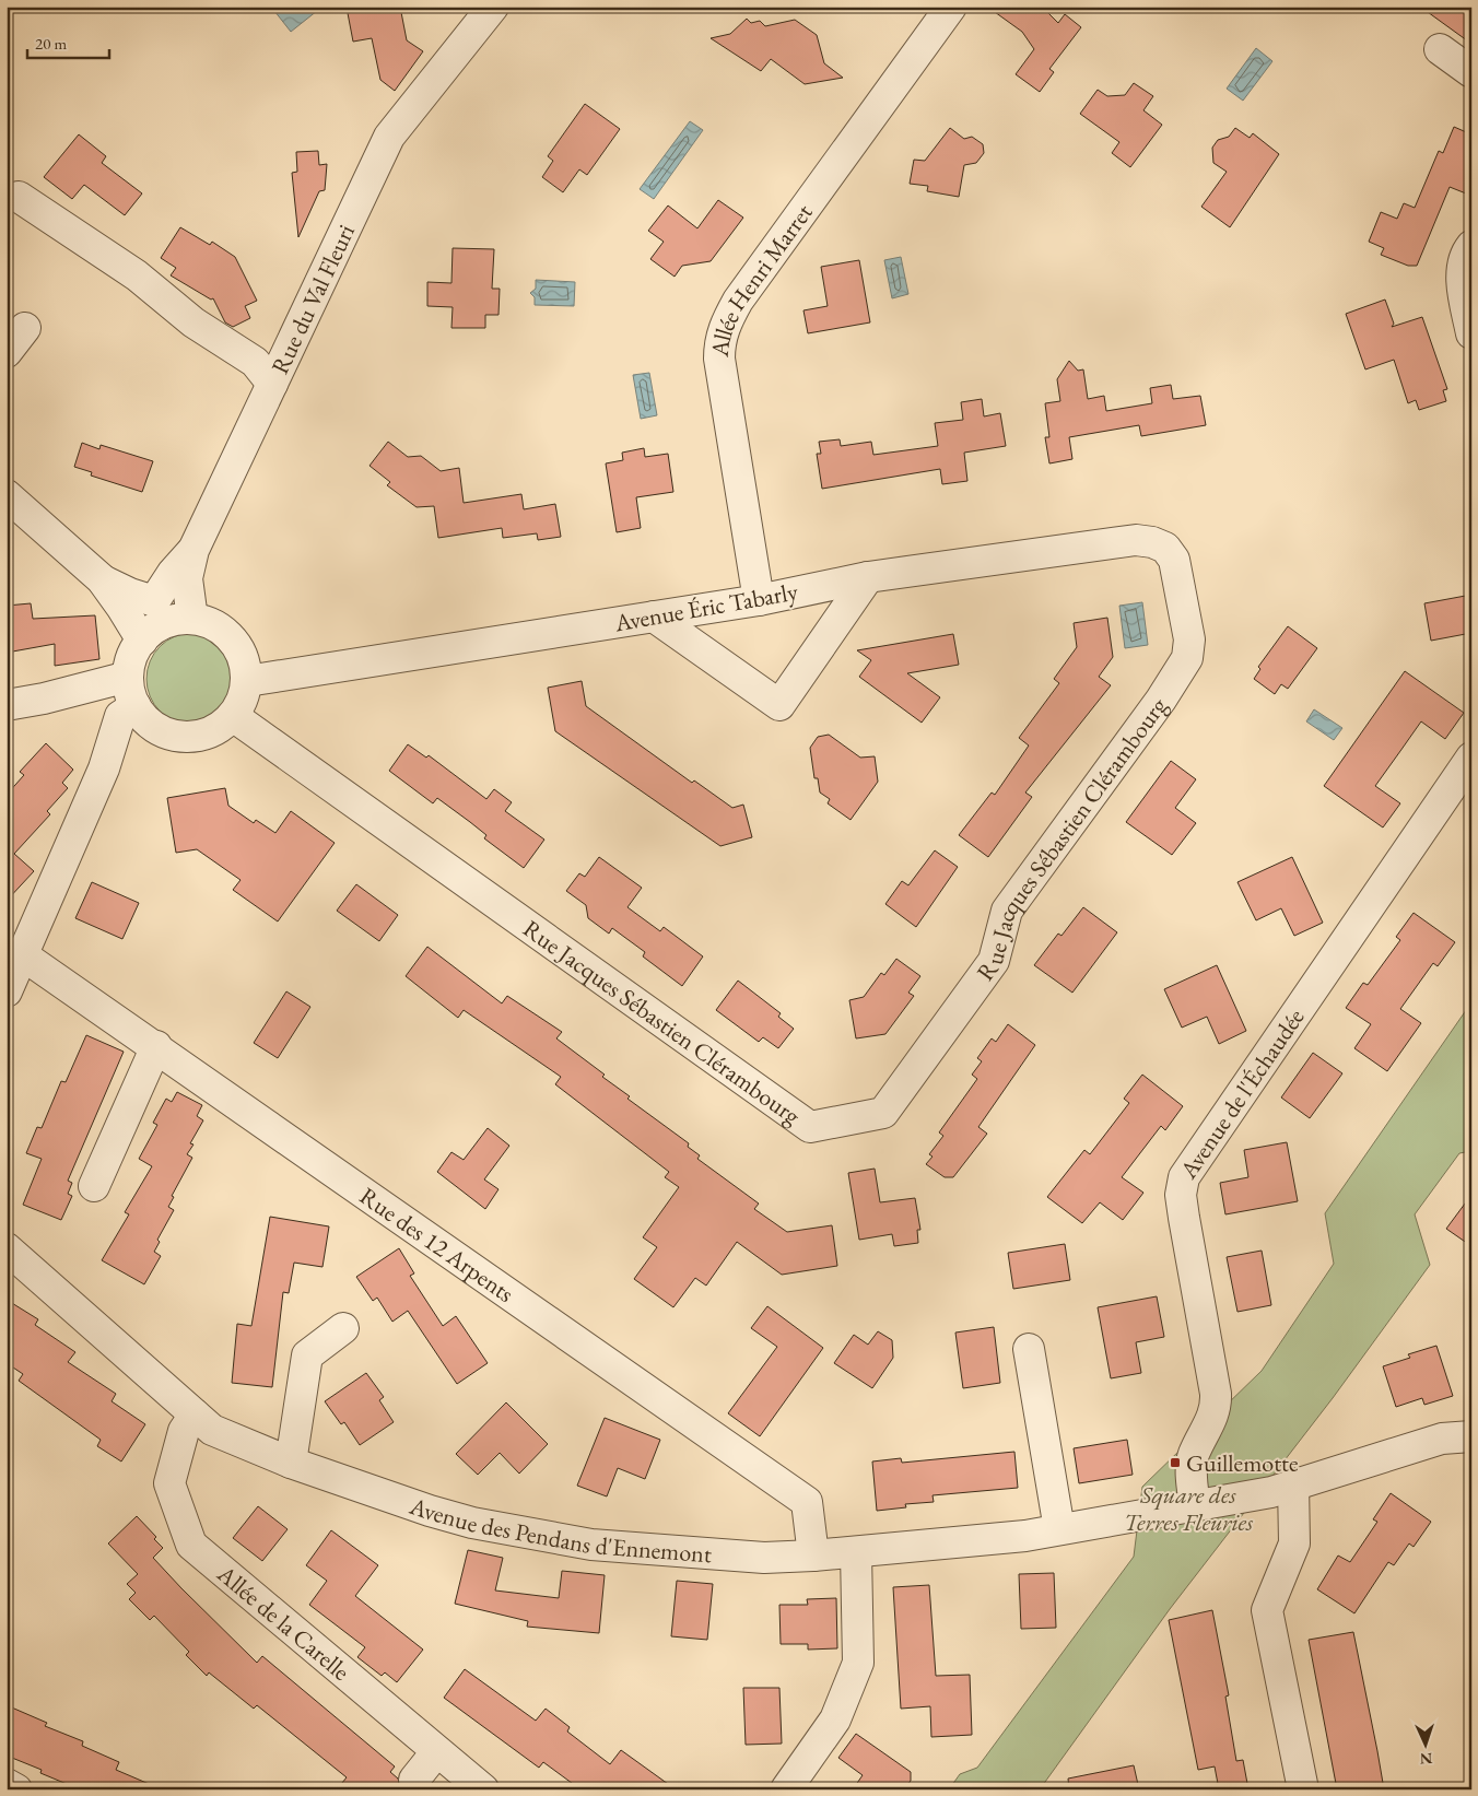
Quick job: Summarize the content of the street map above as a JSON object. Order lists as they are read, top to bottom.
{
  "streets": {
    "street": [
      "Allée Henri Marret",
      "Rue du Val Fleuri",
      "Avenue Éric Tabarly",
      "Rue Jacques Sébastien Clérambourg",
      "Avenue de l'Échaudée",
      "Rue des 12 Arpents",
      "Avenue des Pendans d'Ennemont",
      "Allée de la Carelle"
    ]
  },
  "crossings": [
    ["Allée Henri Marret", "Avenue Éric Tabarly"],
    ["Rue du Val Fleuri", "Avenue Éric Tabarly"],
    ["Rue du Val Fleuri", "Rue Jacques Sébastien Clérambourg"],
    ["Avenue Éric Tabarly", "Rue Jacques Sébastien Clérambourg"],
    ["Avenue de l'Échaudée", "Avenue des Pendans d'Ennemont"],
    ["Rue des 12 Arpents", "Avenue des Pendans d'Ennemont"],
    ["Avenue des Pendans d'Ennemont", "Allée de la Carelle"]
  ],
  "parks": ["Square des Terres Fleuries"],
  "places": {
    "transit": ["Guillemotte"]
  },
  "scale_bar": "20 m",
  "north": "bottom"
}
